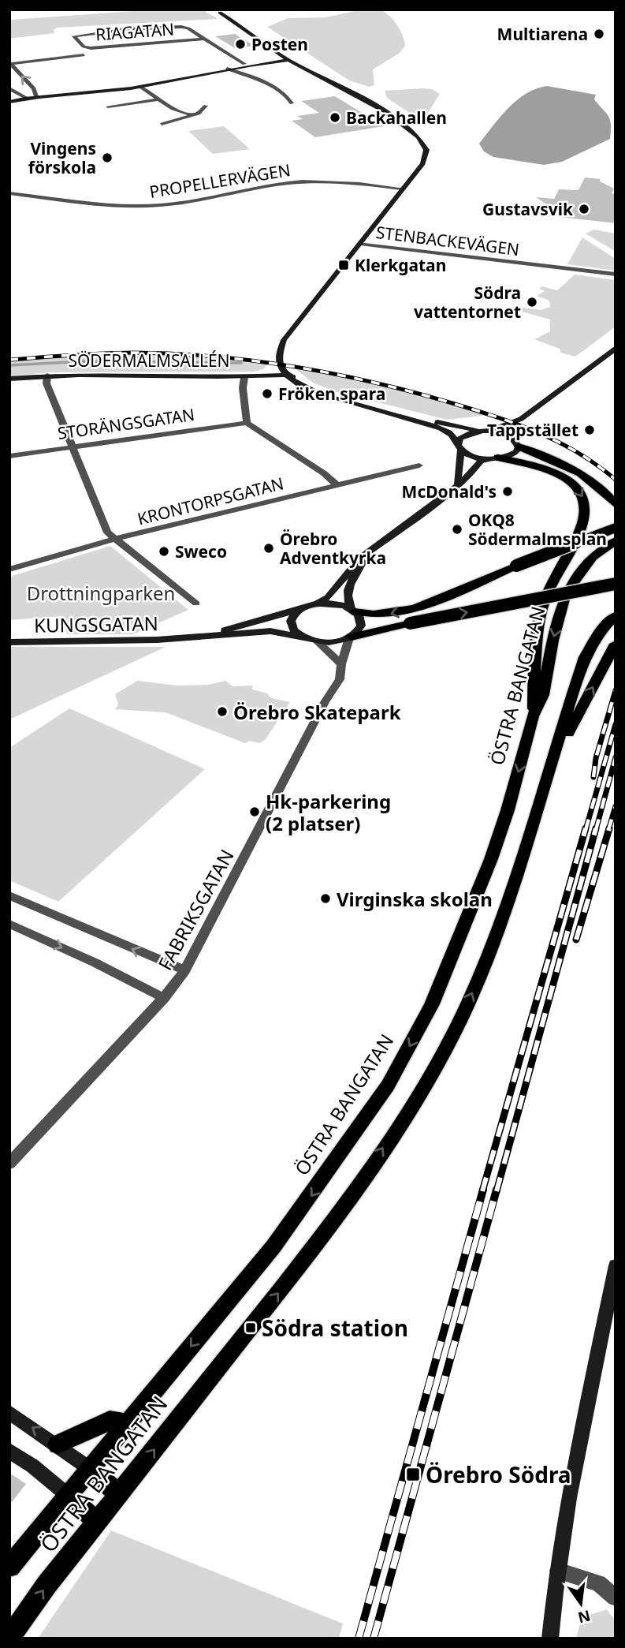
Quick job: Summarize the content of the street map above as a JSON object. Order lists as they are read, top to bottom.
{
  "streets": {
    "main road": ["ÖSTRA BANGATAN"],
    "street": [
      "RIAGATAN",
      "PROPELLERVÄGEN",
      "STENBACKEVÄGEN",
      "SÖDERMALMSALLÉN",
      "STORÄNGSGATAN",
      "KRONTORPSGATAN",
      "KUNGSGATAN",
      "FABRIKSGATAN"
    ]
  },
  "crossings": [
    ["PROPELLERVÄGEN", "STENBACKEVÄGEN"],
    ["KUNGSGATAN", "FABRIKSGATAN"]
  ],
  "parks": ["Drottningparken"],
  "places": {
    "other": [
      "Multiarena",
      "Posten",
      "Backahallen",
      "Vingens förskola",
      "Gustavsvik",
      "Södra vattentornet",
      "Fröken spara",
      "Tappstället",
      "McDonald's",
      "OKQ8 Södermalmsplan",
      "Örebro Adventkyrka",
      "Sweco",
      "Örebro Skatepark",
      "Hk-parkering (2 platser)",
      "Virginska skolan"
    ],
    "transit": ["Klerkgatan", "Södra station", "Örebro Södra"]
  },
  "north": "bottom"
}
